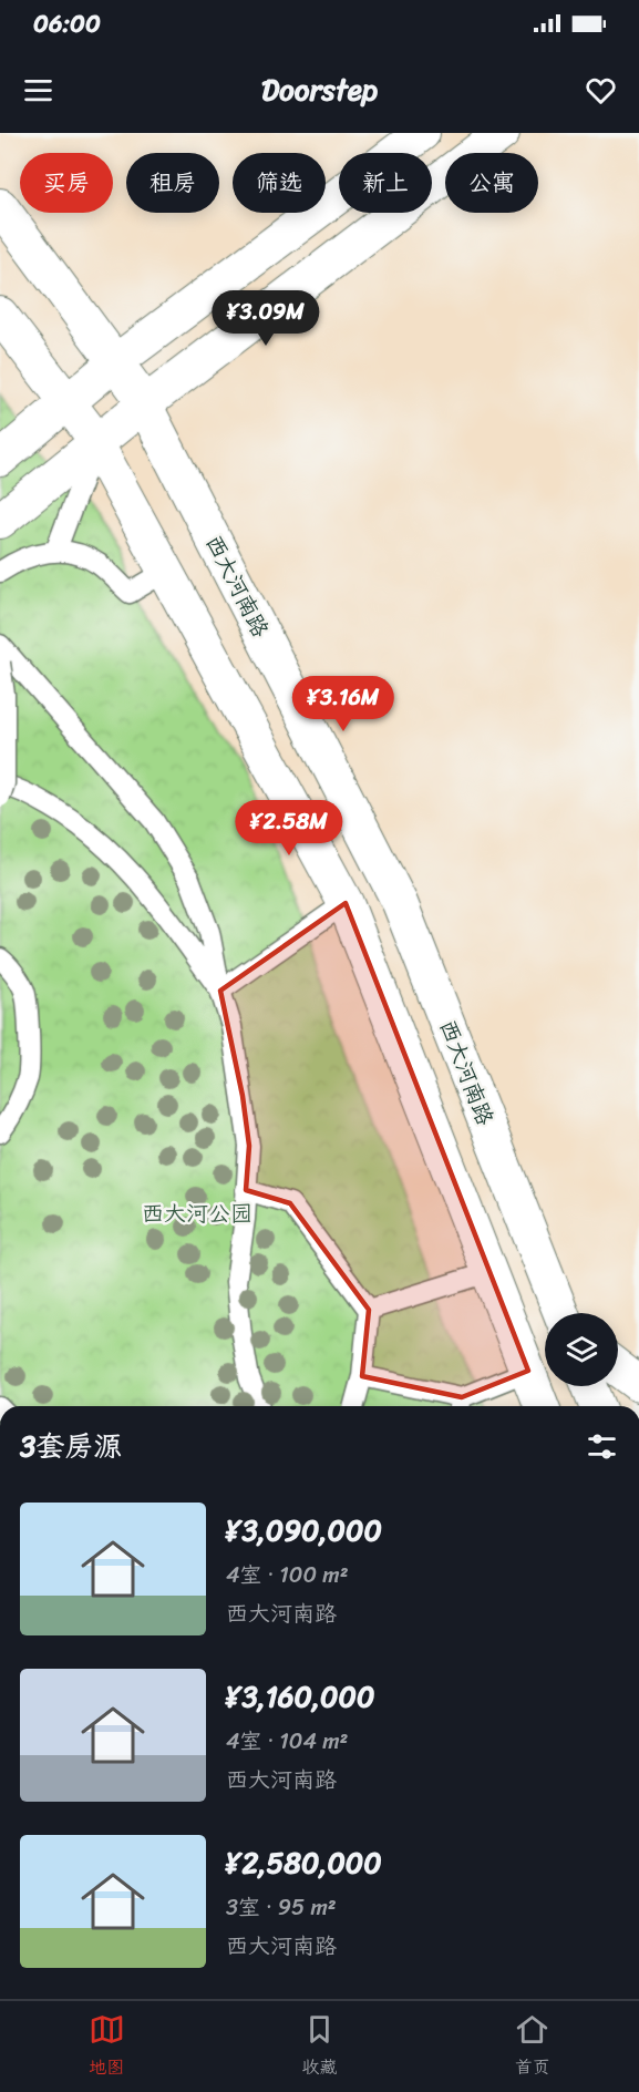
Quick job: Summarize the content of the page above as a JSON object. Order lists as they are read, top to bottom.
{
  "streets": {
    "street": ["西大河南路"]
  },
  "parks": ["西大河公园"],
  "page": {
    "status": "06:00",
    "header": "Doorstep",
    "chip": [
      "买房",
      "租房",
      "筛选",
      "新上",
      "公寓"
    ],
    "price": ["¥3.09M", "¥3.16M", "¥2.58M"],
    "heading": "3套房源",
    "list": [
      {
        "name": "¥3,090,000",
        "note": "4室 · 100 m² · 西大河南路"
      },
      {
        "name": "¥3,160,000",
        "note": "4室 · 104 m² · 西大河南路"
      },
      {
        "name": "¥2,580,000",
        "note": "3室 · 95 m² · 西大河南路"
      }
    ],
    "tabs": ["地图", "收藏", "首页"]
  }
}
